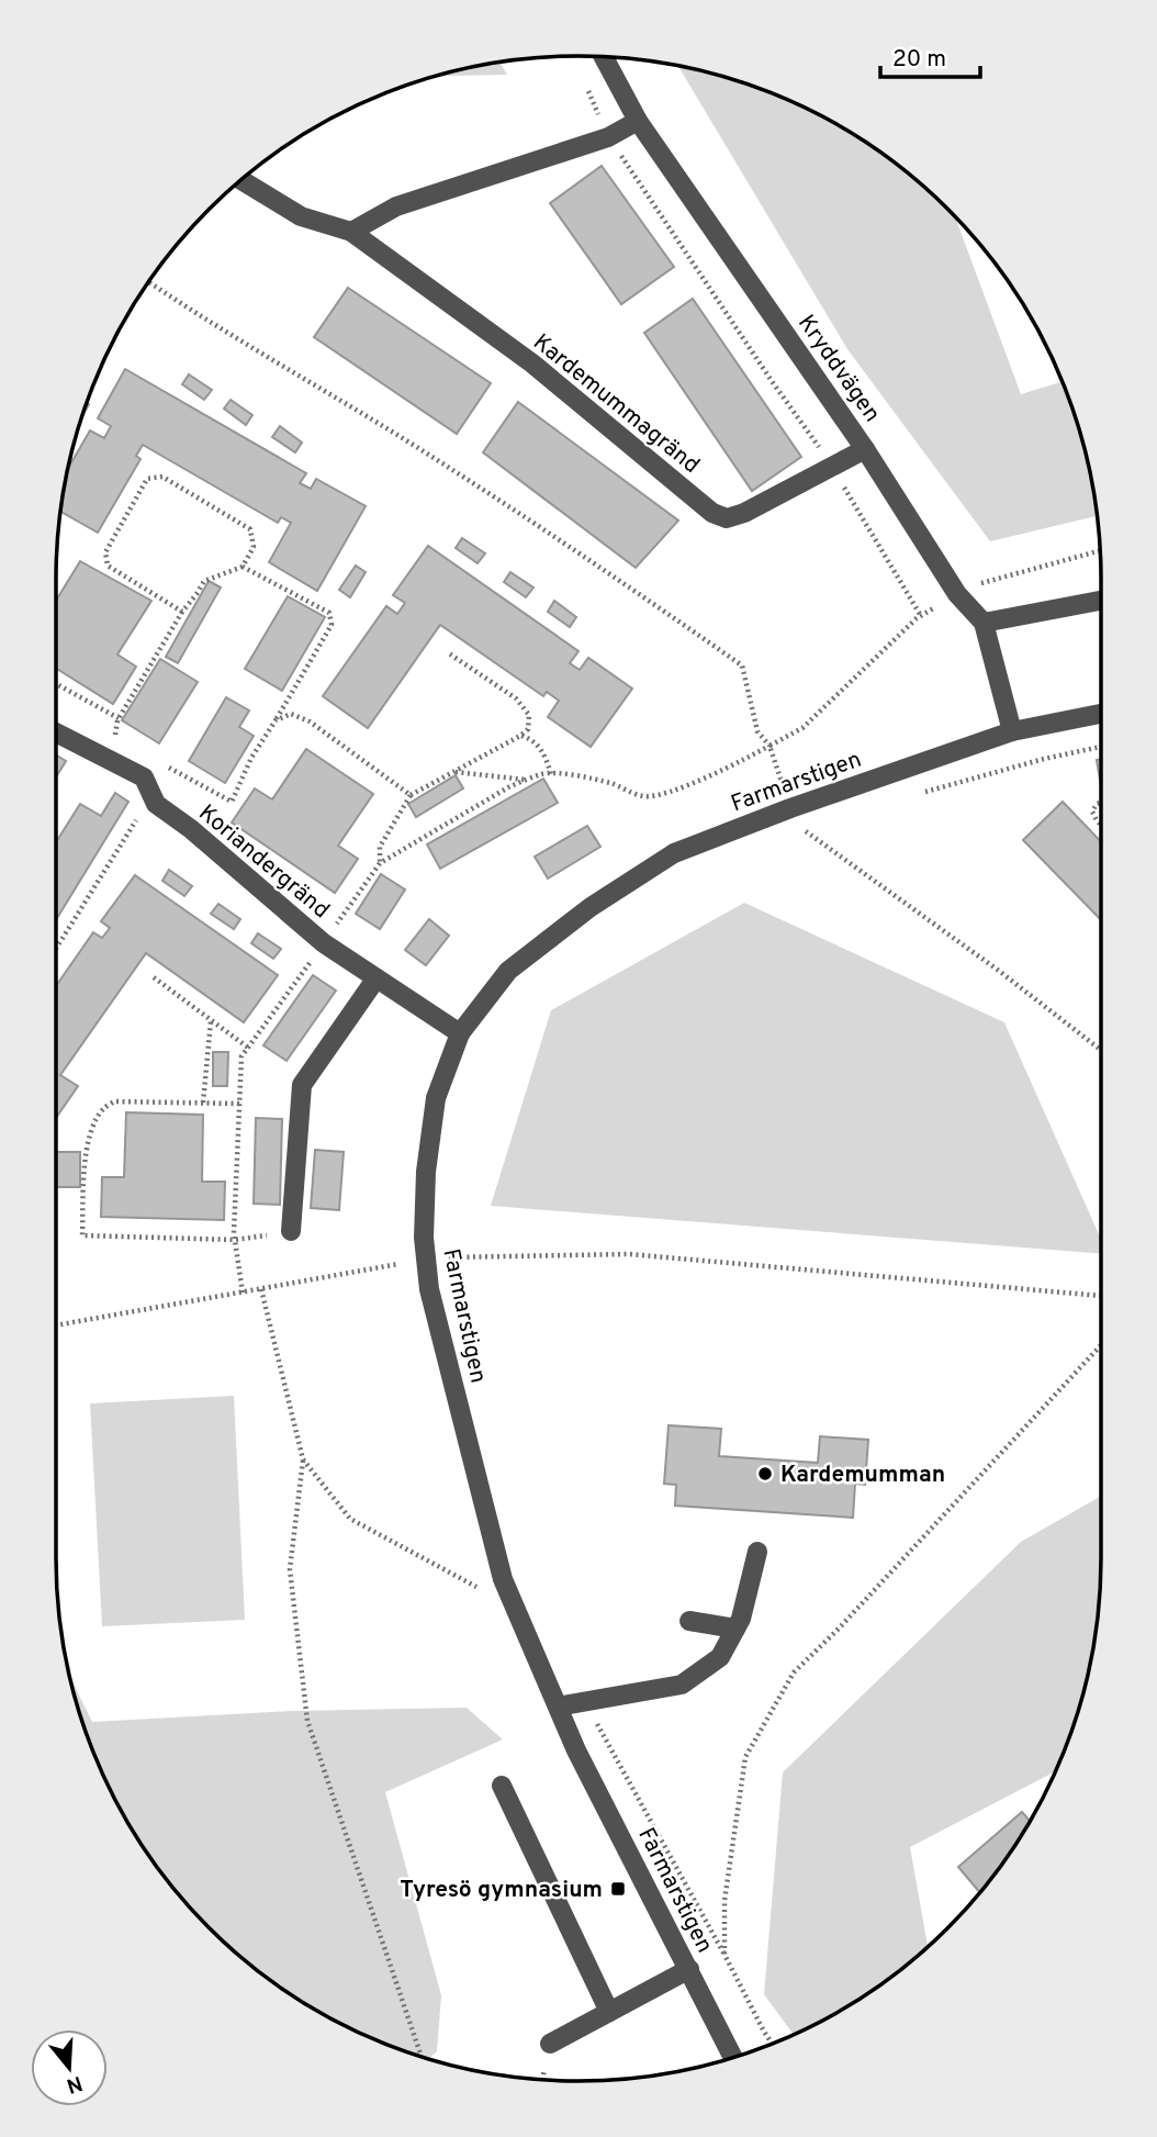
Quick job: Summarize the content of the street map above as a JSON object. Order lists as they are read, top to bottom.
{
  "streets": {
    "street": [
      "Kryddvägen",
      "Kardemummagränd",
      "Farmarstigen",
      "Koriandergränd"
    ]
  },
  "crossings": [
    ["Kryddvägen", "Kardemummagränd"],
    ["Kryddvägen", "Farmarstigen"],
    ["Farmarstigen", "Koriandergränd"]
  ],
  "places": {
    "other": ["Kardemumman"],
    "transit": ["Tyresö gymnasium"]
  },
  "scale_bar": "20 m",
  "north": "bottom"
}
